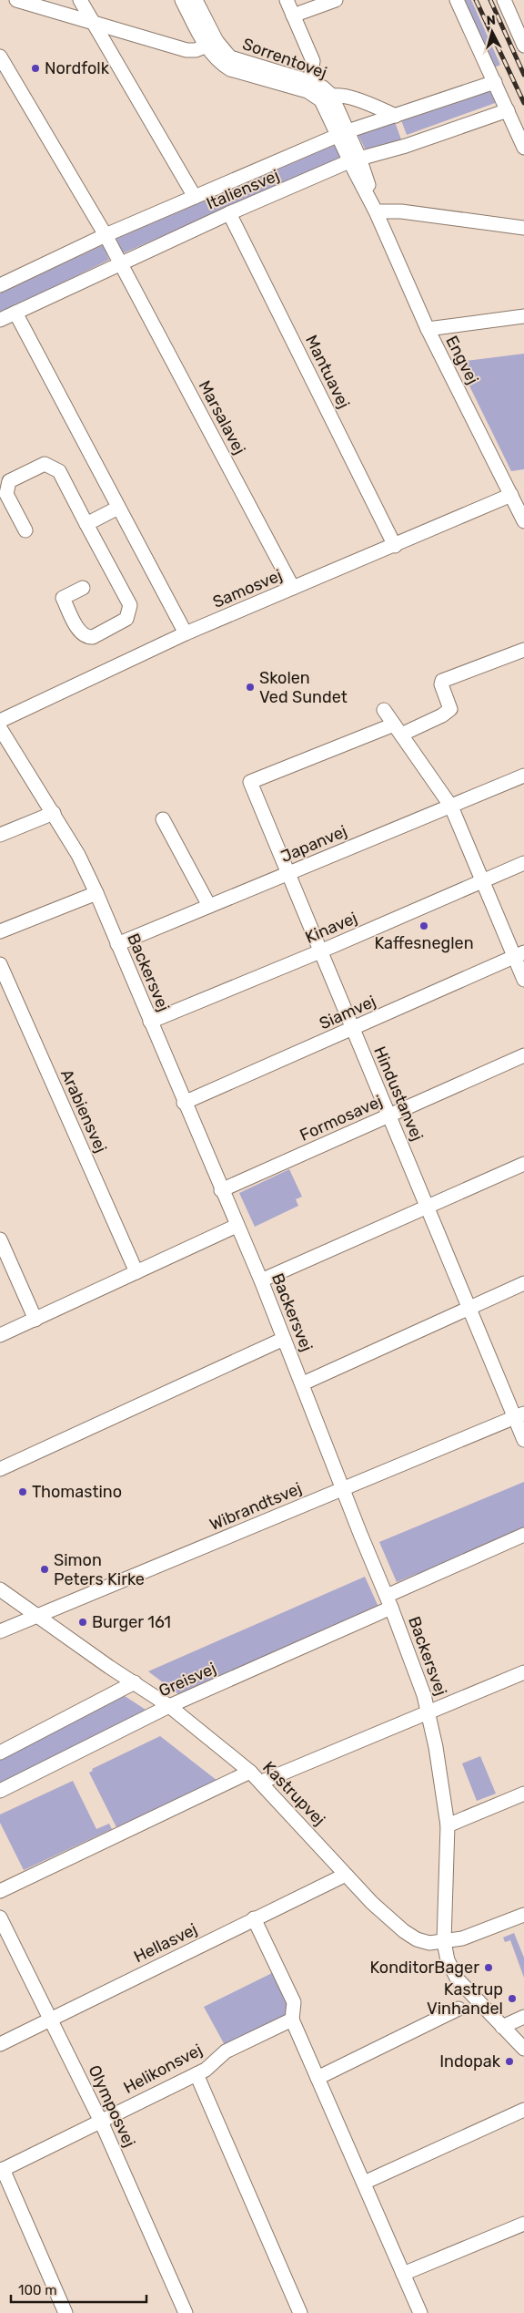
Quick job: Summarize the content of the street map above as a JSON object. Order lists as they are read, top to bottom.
{
  "streets": {
    "street": [
      "Sorrentovej",
      "Italiensvej",
      "Engvej",
      "Mantuavej",
      "Marsalavej",
      "Samosvej",
      "Japanvej",
      "Kinavej",
      "Backersvej",
      "Siamvej",
      "Hindustanvej",
      "Arabiensvej",
      "Formosavej",
      "Wibrandtsvej",
      "Greisvej",
      "Kastrupvej",
      "Hellasvej",
      "Helikonsvej",
      "Olymposvej"
    ]
  },
  "crossings": [
    ["Sorrentovej", "Italiensvej"],
    ["Sorrentovej", "Engvej"],
    ["Italiensvej", "Engvej"],
    ["Italiensvej", "Mantuavej"],
    ["Italiensvej", "Marsalavej"],
    ["Engvej", "Samosvej"],
    ["Mantuavej", "Samosvej"],
    ["Marsalavej", "Samosvej"],
    ["Japanvej", "Backersvej"],
    ["Japanvej", "Hindustanvej"],
    ["Kinavej", "Backersvej"],
    ["Kinavej", "Hindustanvej"],
    ["Backersvej", "Siamvej"],
    ["Backersvej", "Formosavej"],
    ["Backersvej", "Wibrandtsvej"],
    ["Backersvej", "Greisvej"],
    ["Backersvej", "Kastrupvej"],
    ["Siamvej", "Hindustanvej"],
    ["Hindustanvej", "Formosavej"],
    ["Hindustanvej", "Wibrandtsvej"],
    ["Wibrandtsvej", "Kastrupvej"],
    ["Greisvej", "Kastrupvej"],
    ["Kastrupvej", "Hellasvej"],
    ["Hellasvej", "Olymposvej"],
    ["Helikonsvej", "Olymposvej"]
  ],
  "places": [
    "Nordfolk",
    "Skolen Ved Sundet",
    "Kaffesneglen",
    "Thomastino",
    "Simon Peters Kirke",
    "Burger 161",
    "KonditorBager",
    "Kastrup Vinhandel",
    "Indopak"
  ],
  "scale_bar": "100 m",
  "north": "top"
}
